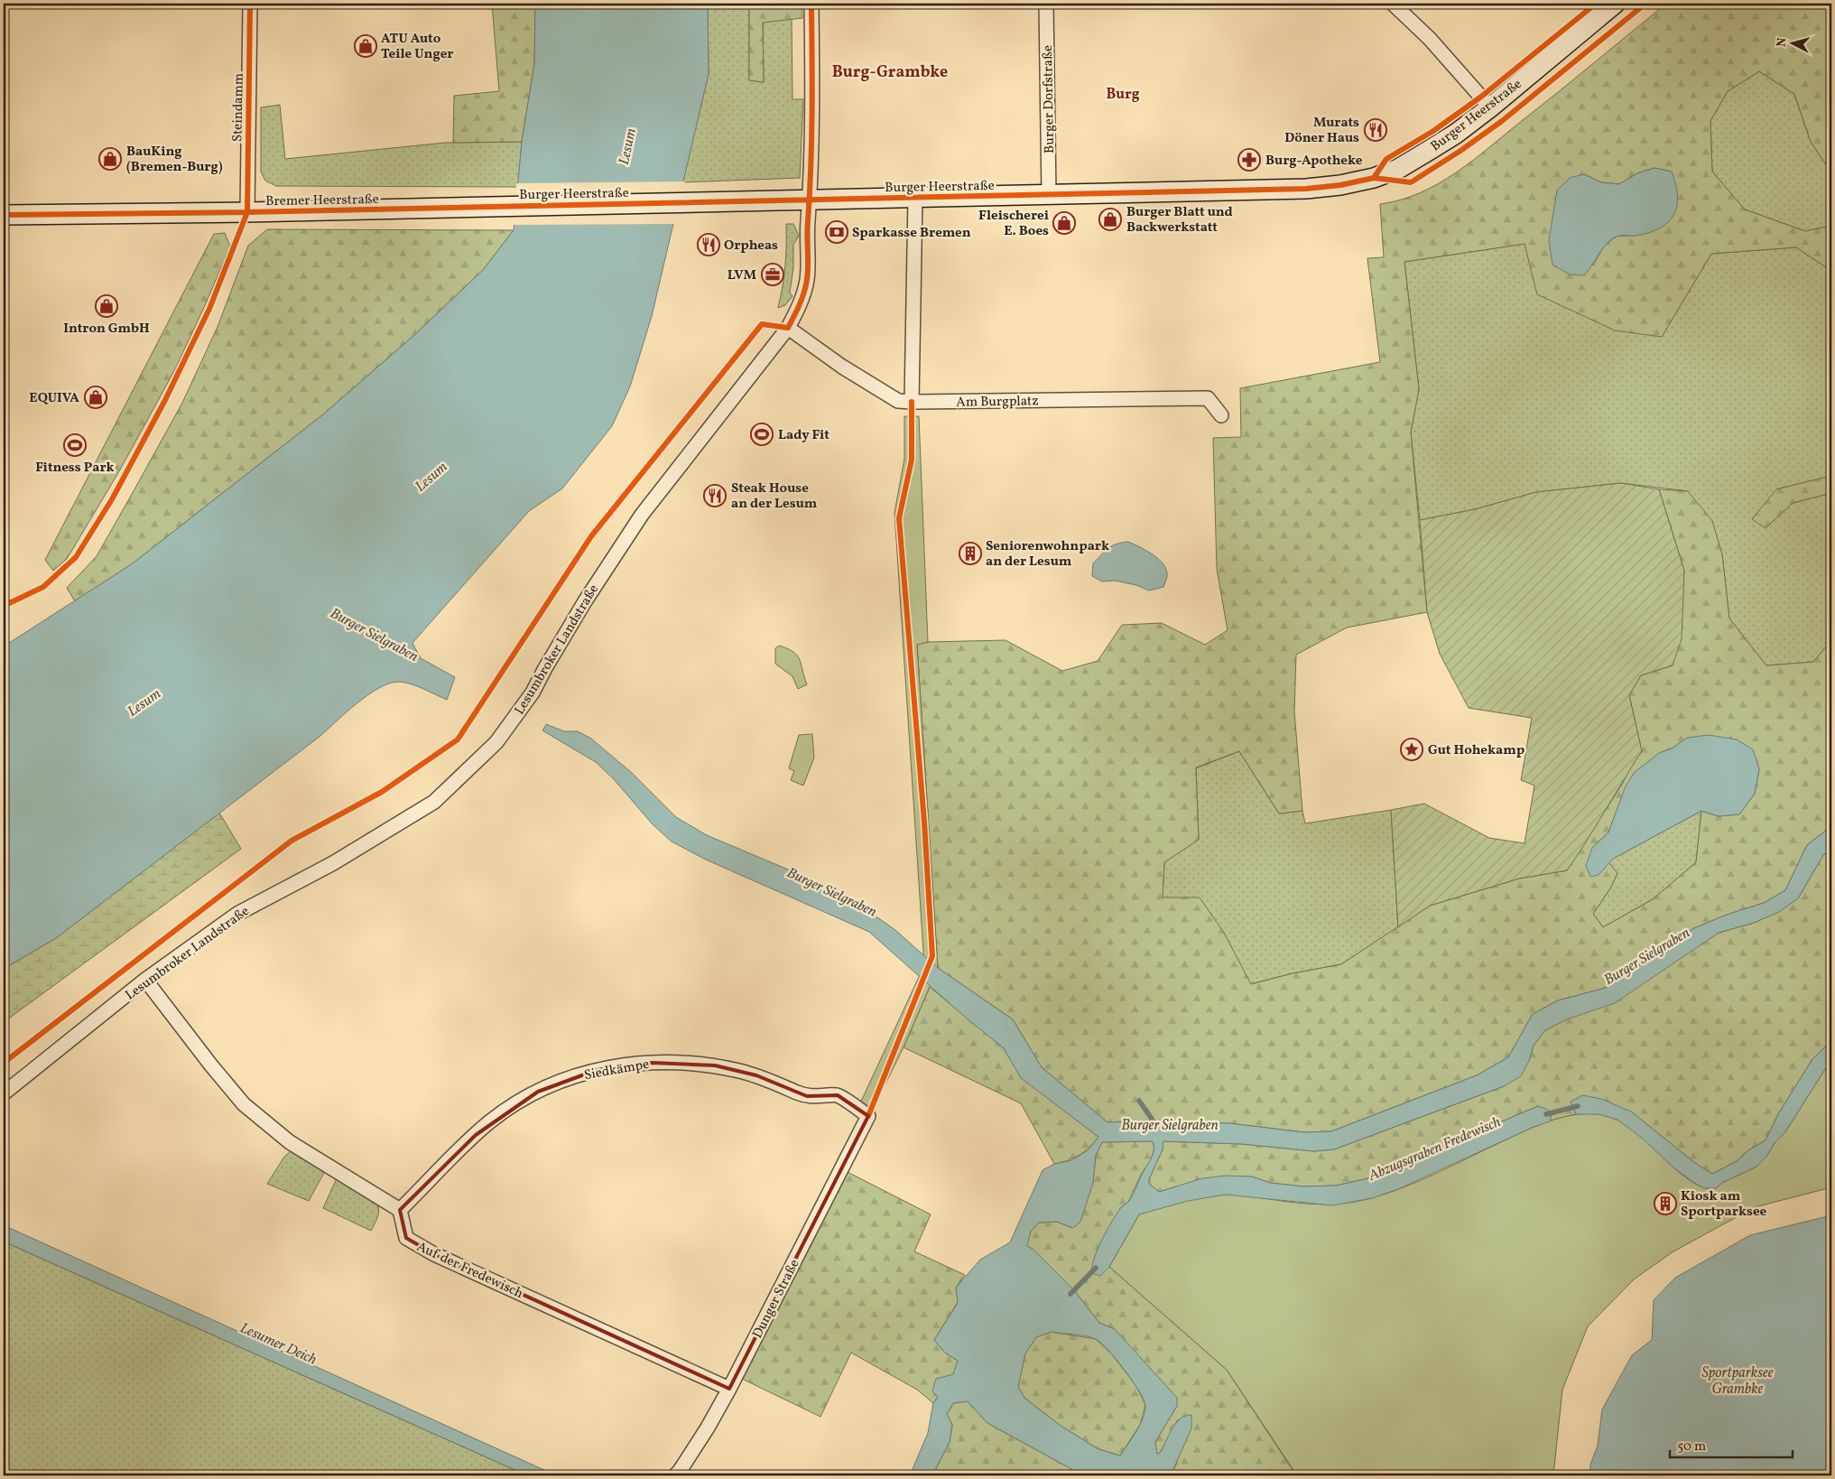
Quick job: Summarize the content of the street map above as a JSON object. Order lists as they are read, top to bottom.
{
  "streets": {
    "main road": ["Burger Heerstraße", "Bremer Heerstraße"],
    "street": [
      "Burger Dorfstraße",
      "Steindamm",
      "Am Burgplatz",
      "Lesumbroker Landstraße",
      "Siedkämpe",
      "Auf der Fredewisch",
      "Dunger Straße"
    ]
  },
  "crossings": [
    ["Burger Dorfstraße", "Burger Heerstraße"],
    ["Steindamm", "Bremer Heerstraße"],
    ["Burger Heerstraße", "Bremer Heerstraße"],
    ["Burger Heerstraße", "Lesumbroker Landstraße"],
    ["Am Burgplatz", "Lesumbroker Landstraße"],
    ["Siedkämpe", "Auf der Fredewisch"],
    ["Siedkämpe", "Dunger Straße"],
    ["Auf der Fredewisch", "Dunger Straße"]
  ],
  "districts": ["Burg-Grambke", "Burg"],
  "water": [
    "Lesum",
    "Burger Sielgraben",
    "Abzugsgraben Fredewisch",
    "Lesumer Deich",
    "Sportparksee Grambke"
  ],
  "places": {
    "shop": [
      "ATU Auto Teile Unger",
      "BauKing (Bremen-Burg)",
      "Burger Blatt und Backwerkstatt",
      "Fleischerei E. Boes",
      "Intron GmbH",
      "EQUIVA"
    ],
    "restaurant": ["Murats Döner Haus", "Orpheas", "Steak House an der Lesum"],
    "pharmacy": ["Burg-Apotheke"],
    "bank": ["Sparkasse Bremen"],
    "office": ["LVM"],
    "sports": ["Lady Fit", "Fitness Park"],
    "building": ["Seniorenwohnpark an der Lesum", "Kiosk am Sportparksee"],
    "place": ["Gut Hohekamp"]
  },
  "scale_bar": "50 m",
  "north": "left"
}
